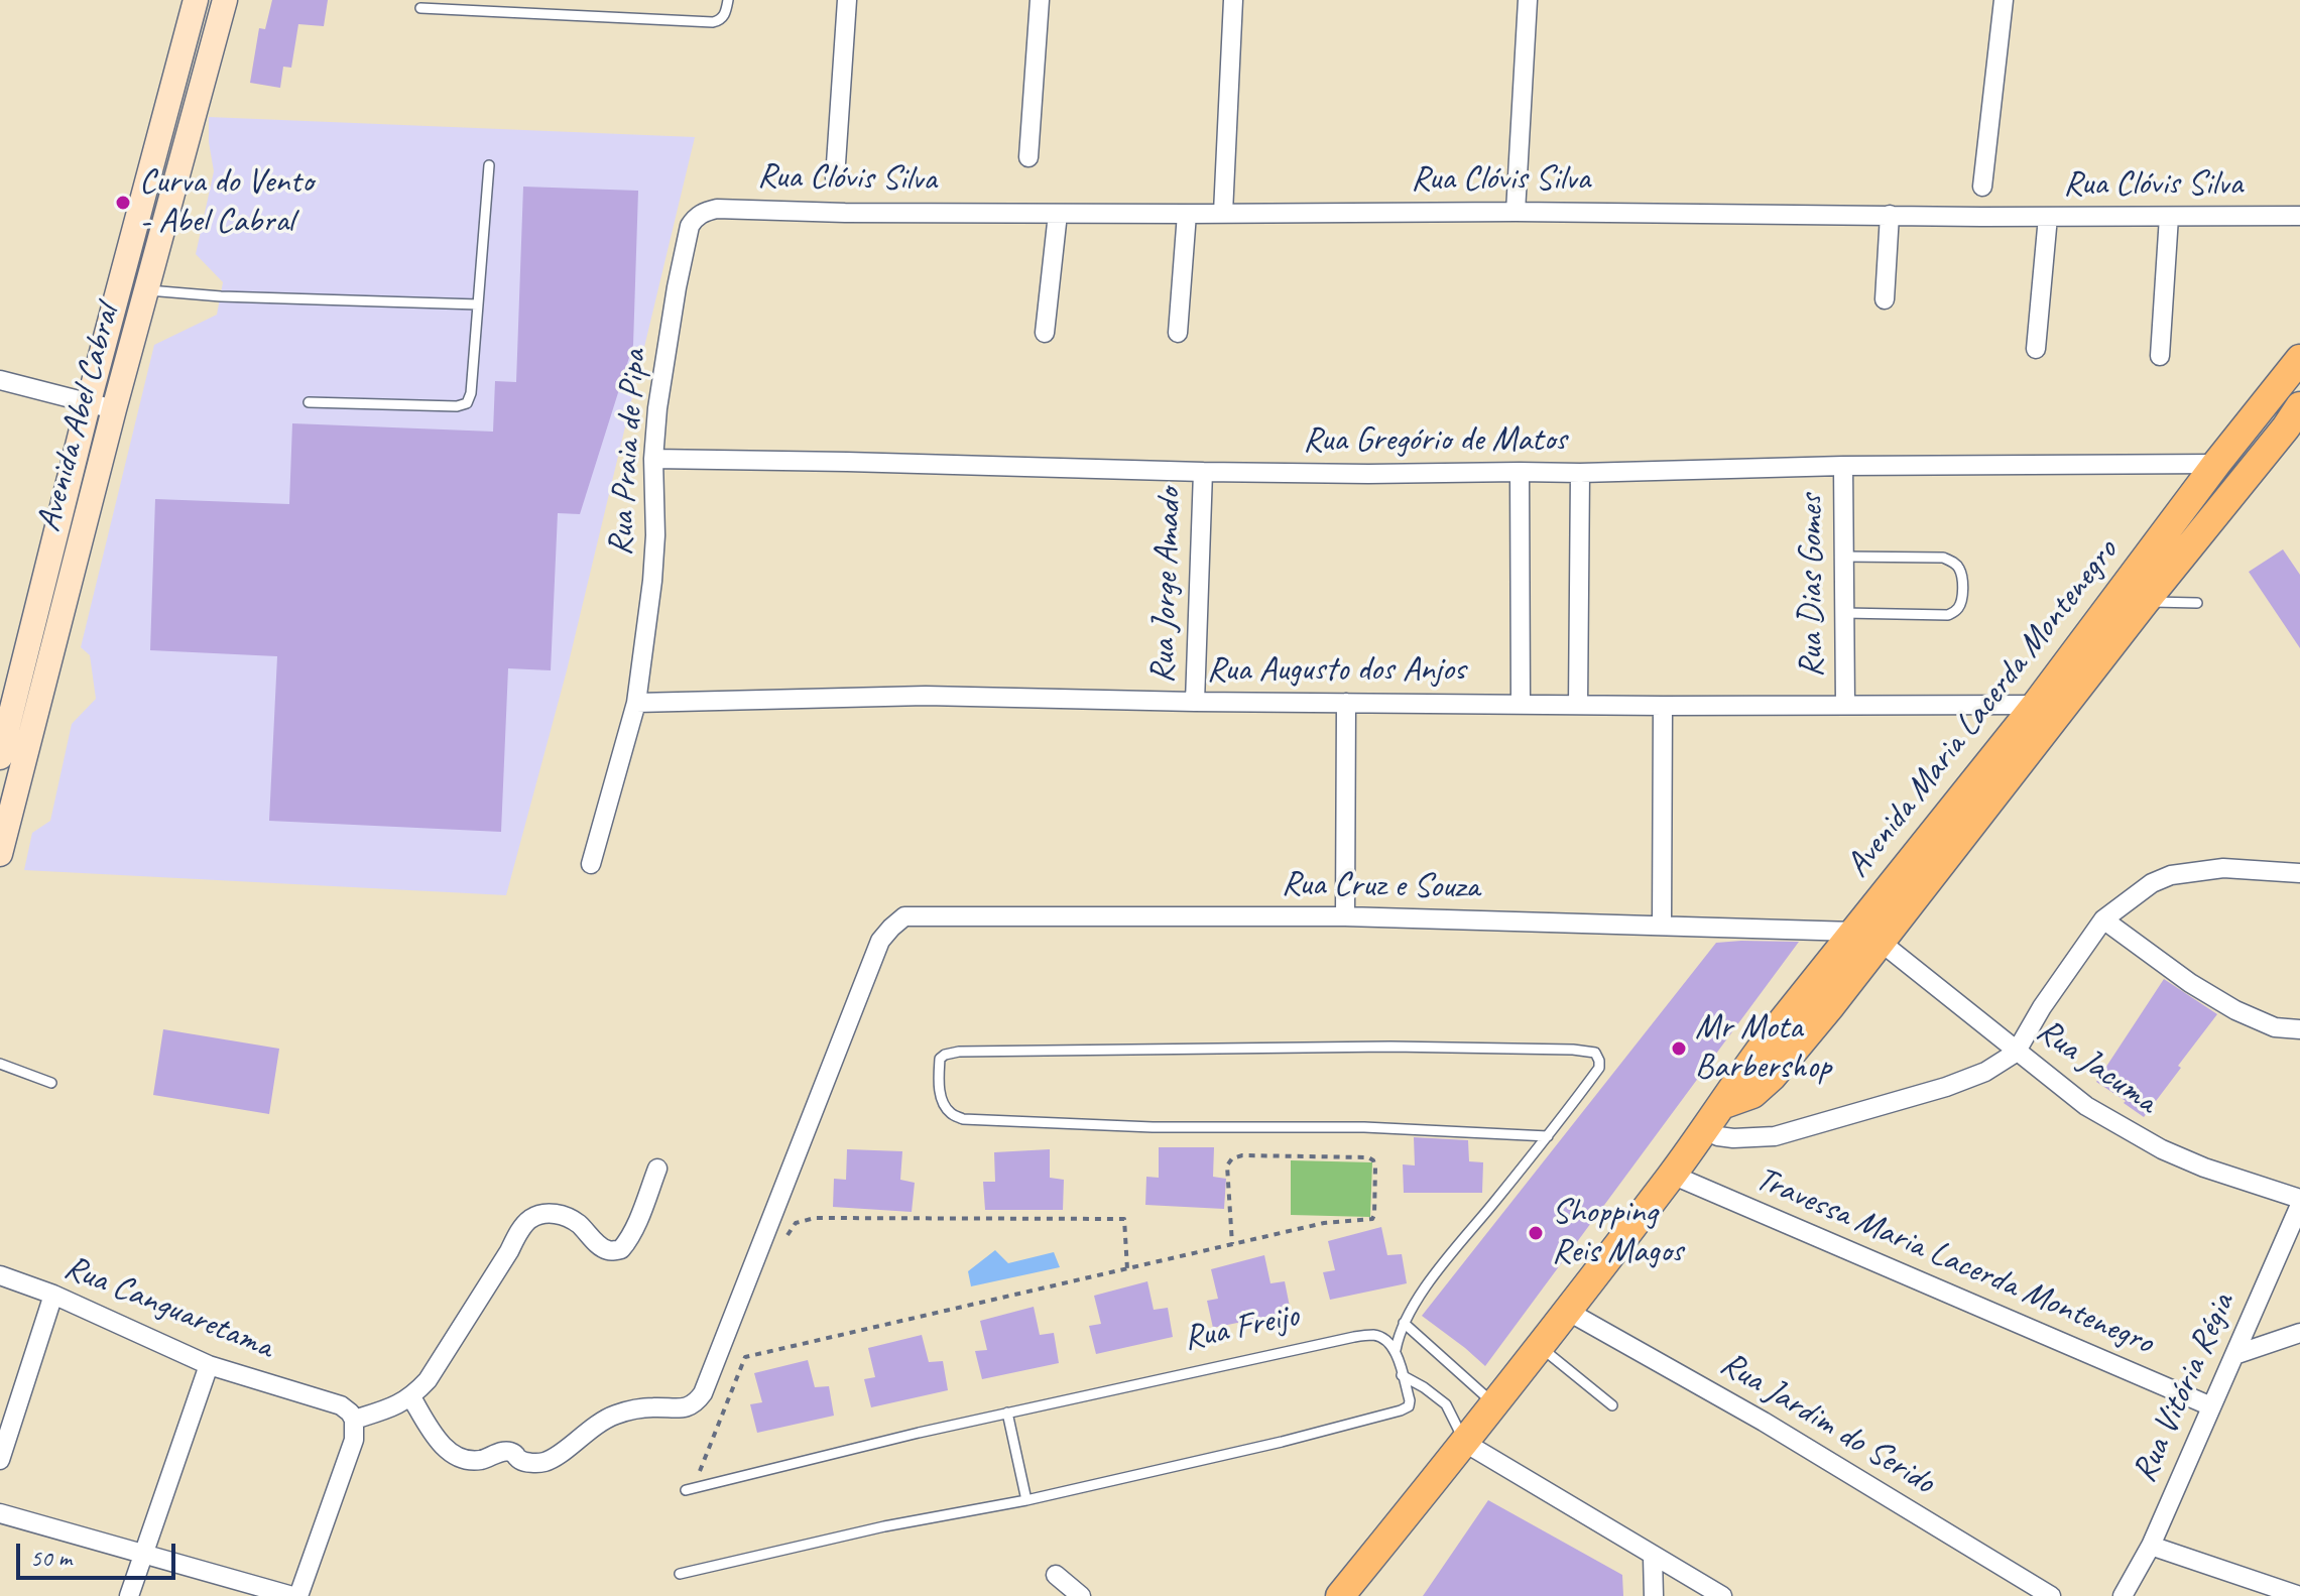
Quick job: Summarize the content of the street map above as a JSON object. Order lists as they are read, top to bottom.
{
  "streets": {
    "main road": ["Avenida Abel Cabral", "Avenida Maria Lacerda Montenegro"],
    "street": [
      "Rua Clóvis Silva",
      "Rua Gregório de Matos",
      "Rua Praia de Pipa",
      "Rua Jorge Amado",
      "Rua Dias Gomes",
      "Rua Augusto dos Anjos",
      "Rua Cruz e Souza",
      "Rua Jacuma",
      "Travessa Maria Lacerda Montenegro",
      "Rua Canguaretama",
      "Rua Vitória Régia",
      "Rua Jardim do Serido"
    ],
    "lane": ["Rua Freijo"]
  },
  "crossings": [
    ["Rua Clóvis Silva", "Rua Praia de Pipa"],
    ["Rua Gregório de Matos", "Rua Praia de Pipa"],
    ["Rua Gregório de Matos", "Rua Jorge Amado"],
    ["Rua Gregório de Matos", "Rua Dias Gomes"],
    ["Rua Gregório de Matos", "Avenida Maria Lacerda Montenegro"],
    ["Rua Praia de Pipa", "Rua Augusto dos Anjos"],
    ["Rua Jorge Amado", "Rua Augusto dos Anjos"],
    ["Rua Dias Gomes", "Rua Augusto dos Anjos"],
    ["Rua Augusto dos Anjos", "Avenida Maria Lacerda Montenegro"],
    ["Avenida Maria Lacerda Montenegro", "Rua Cruz e Souza"],
    ["Avenida Maria Lacerda Montenegro", "Rua Jacuma"],
    ["Avenida Maria Lacerda Montenegro", "Travessa Maria Lacerda Montenegro"],
    ["Avenida Maria Lacerda Montenegro", "Rua Jardim do Serido"],
    ["Travessa Maria Lacerda Montenegro", "Rua Vitória Régia"]
  ],
  "places": ["Curva do Vento - Abel Cabral", "Mr Mota Barbershop", "Shopping Reis Magos"],
  "scale_bar": "50 m"
}
